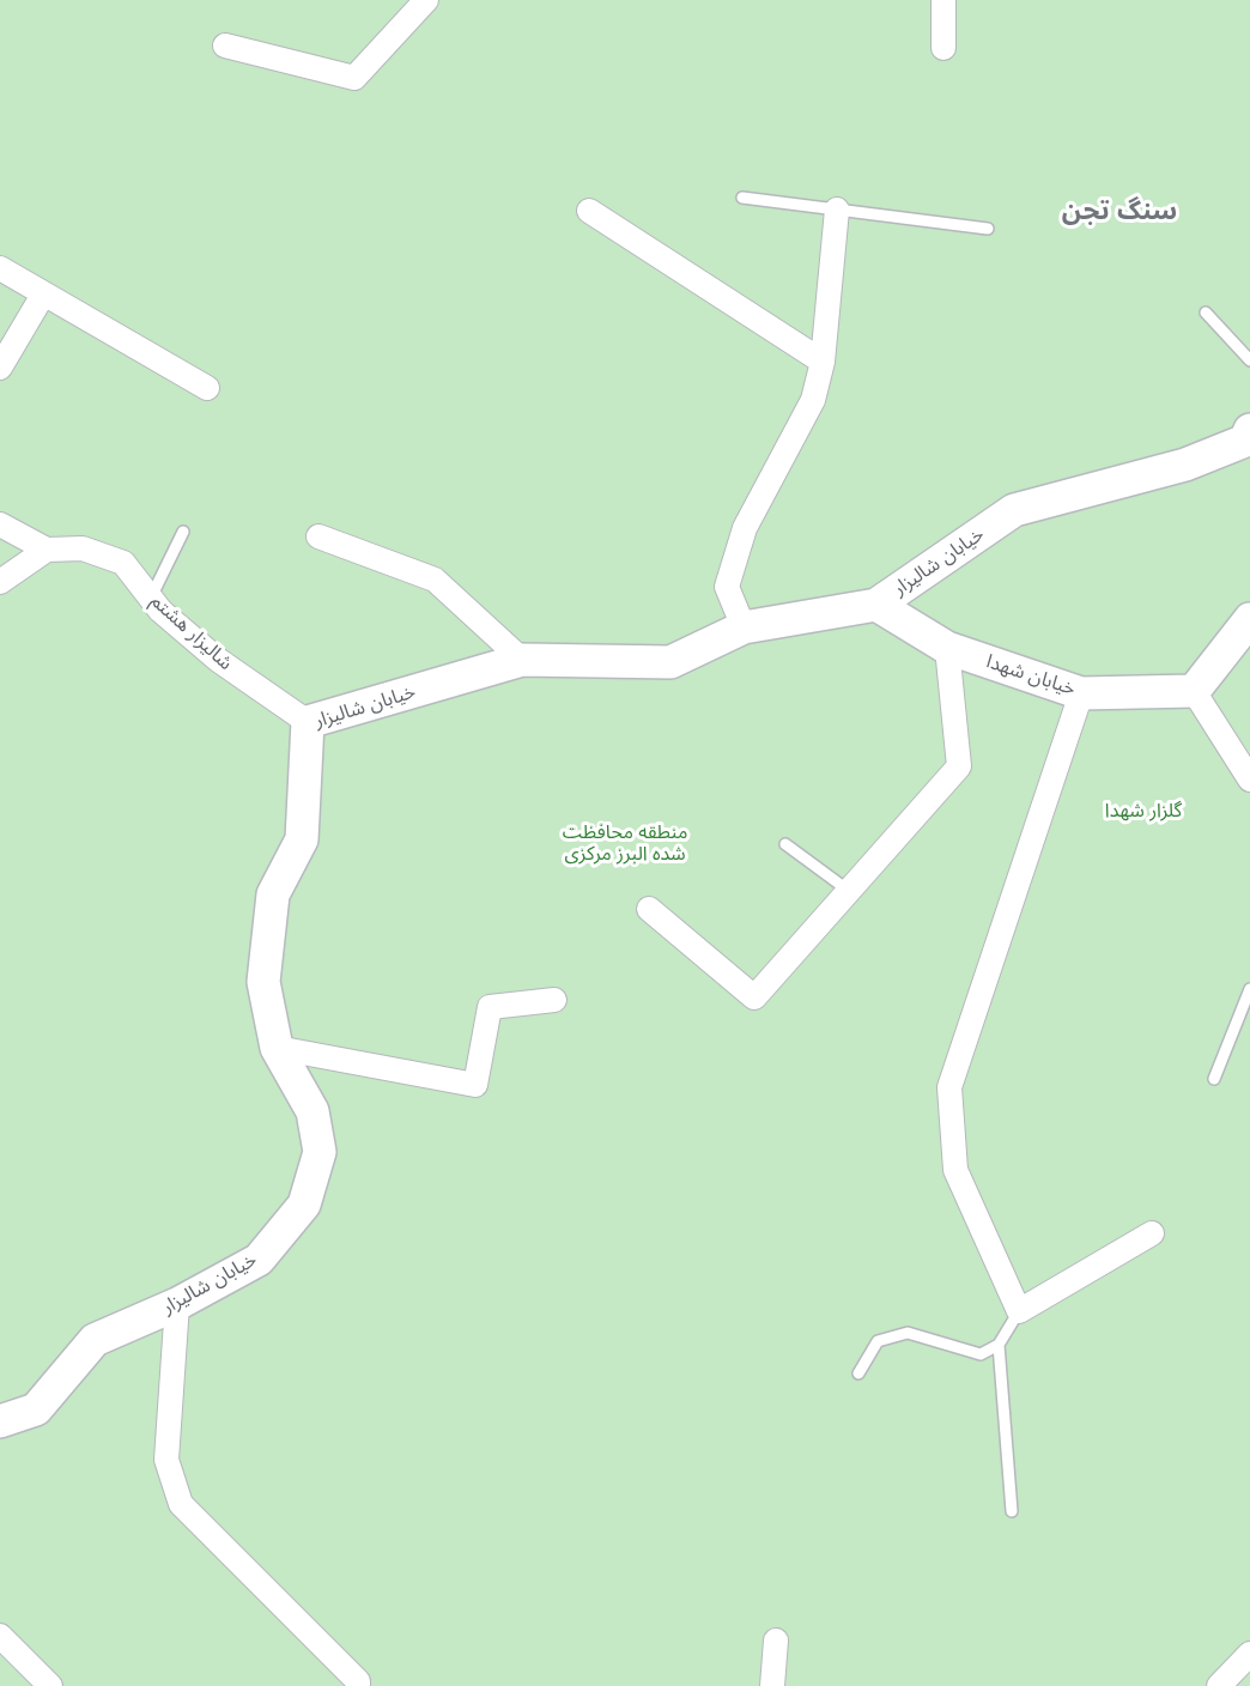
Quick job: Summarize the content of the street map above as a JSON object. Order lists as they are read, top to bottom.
{
  "streets": {
    "street": ["خیابان شالیزار", "شالیزار هشتم", "خیابان شهدا"]
  },
  "crossings": [
    ["خیابان شالیزار", "شالیزار هشتم"],
    ["خیابان شالیزار", "خیابان شهدا"]
  ],
  "districts": ["سنگ تجن"],
  "parks": ["گلزار شهدا", "منطقه محافظت شده البرز مرکزی"]
}
